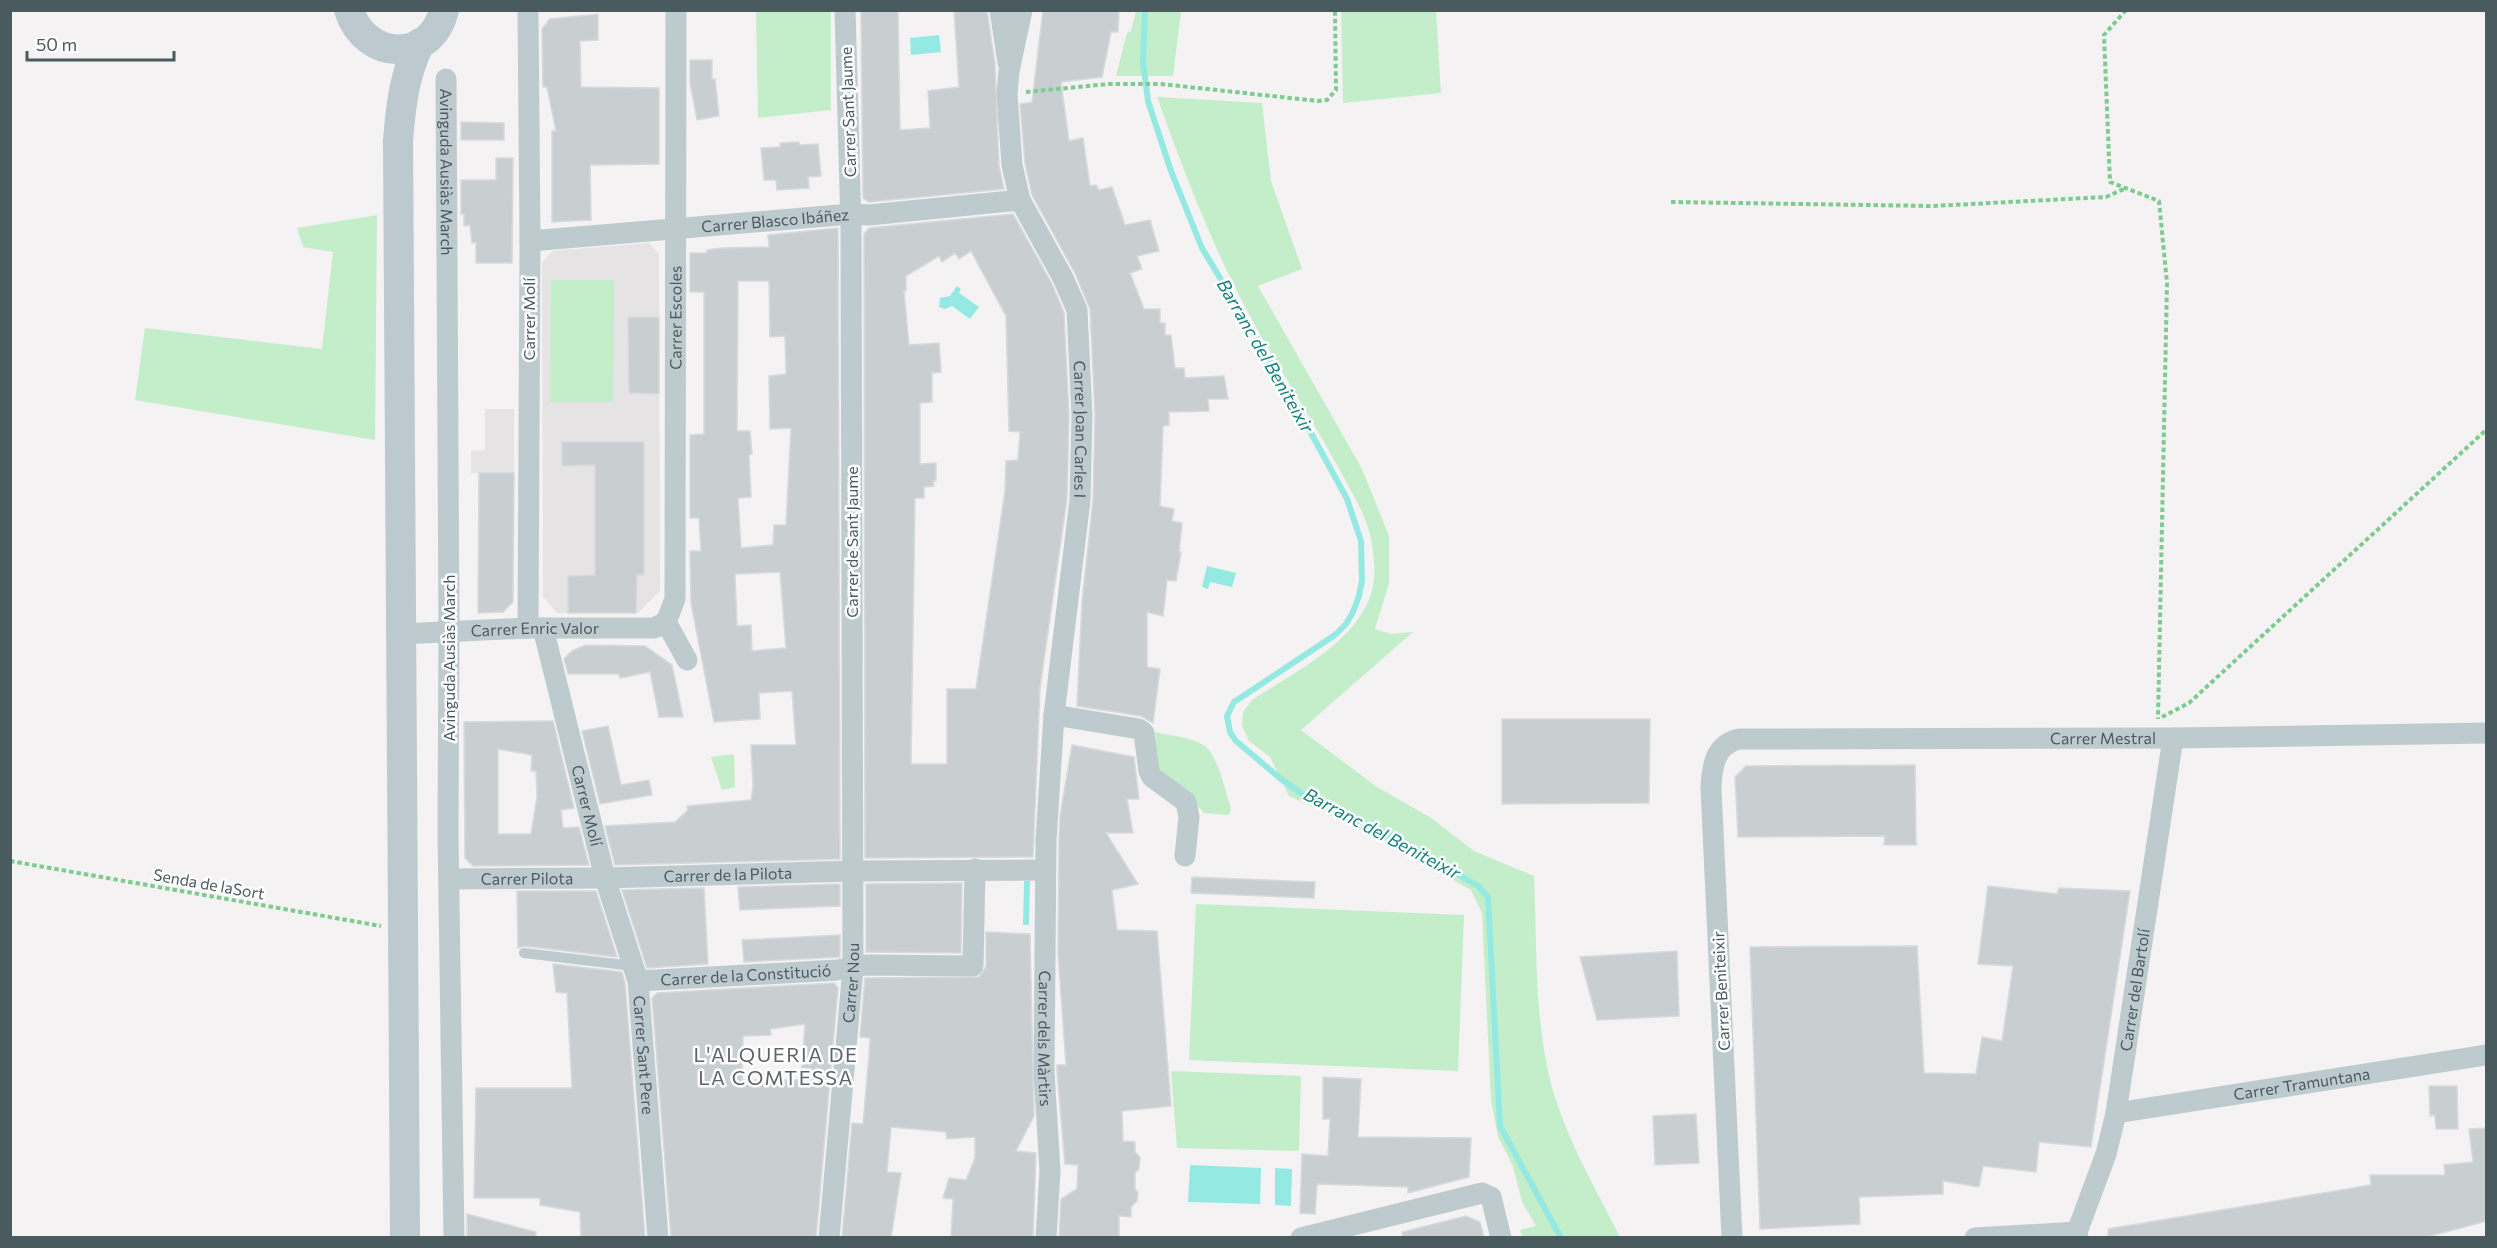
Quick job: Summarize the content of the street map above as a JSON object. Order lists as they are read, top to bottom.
{
  "streets": {
    "street": [
      "Carrer Sant Jaume",
      "Avinguda Ausiàs March",
      "Carrer Blasco Ibáñez",
      "Carrer Escoles",
      "Carrer Molí",
      "Carrer Joan Carles I",
      "Carrer de Sant Jaume",
      "Carrer Enric Valor",
      "Carrer Mestral",
      "Carrer de la Pilota",
      "Carrer Pilota",
      "Carrer de la Constitució",
      "Carrer Nou",
      "Carrer del Bartolí",
      "Carrer Beniteixir",
      "Carrer dels Màrtirs",
      "Carrer Sant Pere",
      "Carrer Tramuntana"
    ],
    "path": ["Senda de laSort"]
  },
  "crossings": [
    ["Carrer Sant Jaume", "Carrer Blasco Ibáñez"],
    ["Carrer Sant Jaume", "Carrer de Sant Jaume"],
    ["Avinguda Ausiàs March", "Carrer Enric Valor"],
    ["Avinguda Ausiàs March", "Carrer Pilota"],
    ["Carrer Blasco Ibáñez", "Carrer Escoles"],
    ["Carrer Blasco Ibáñez", "Carrer Molí"],
    ["Carrer Blasco Ibáñez", "Carrer Joan Carles I"],
    ["Carrer Blasco Ibáñez", "Carrer de Sant Jaume"],
    ["Carrer Escoles", "Carrer Enric Valor"],
    ["Carrer Molí", "Carrer Enric Valor"],
    ["Carrer Molí", "Carrer de la Pilota"],
    ["Carrer Molí", "Carrer Pilota"],
    ["Carrer Molí", "Carrer Sant Pere"],
    ["Carrer Joan Carles I", "Carrer dels Màrtirs"],
    ["Carrer de Sant Jaume", "Carrer de la Pilota"],
    ["Carrer de Sant Jaume", "Carrer Nou"],
    ["Carrer Mestral", "Carrer del Bartolí"],
    ["Carrer Mestral", "Carrer Beniteixir"],
    ["Carrer de la Pilota", "Carrer Pilota"],
    ["Carrer de la Pilota", "Carrer de la Constitució"],
    ["Carrer de la Pilota", "Carrer Nou"],
    ["Carrer de la Pilota", "Carrer dels Màrtirs"],
    ["Carrer de la Pilota", "Carrer Sant Pere"],
    ["Carrer Pilota", "Carrer Sant Pere"],
    ["Carrer de la Constitució", "Carrer Nou"],
    ["Carrer de la Constitució", "Carrer Sant Pere"],
    ["Carrer del Bartolí", "Carrer Tramuntana"]
  ],
  "districts": ["L'ALQUERIA DE LA COMTESSA"],
  "water": ["Barranc del Beniteixir"],
  "scale_bar": "50 m"
}
